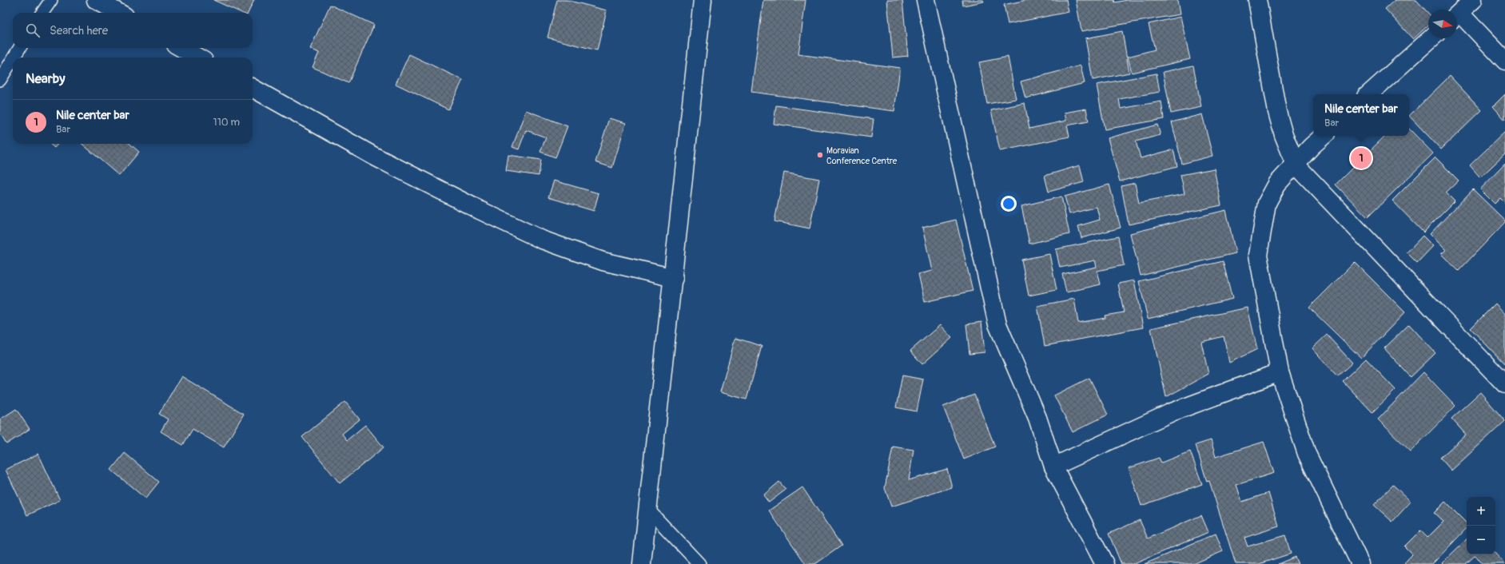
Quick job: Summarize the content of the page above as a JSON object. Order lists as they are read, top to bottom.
{
  "places": ["Moravian Conference Centre"],
  "north": "right",
  "page": {
    "search": "Search here",
    "heading": "Nearby",
    "popup": ["Nile center bar", "Bar"],
    "list": [
      {
        "mark": "1",
        "name": "Nile center bar",
        "note": "Bar",
        "value": "110 m"
      }
    ],
    "pins": "1",
    "map_buttons": ["+", "−"]
  }
}
